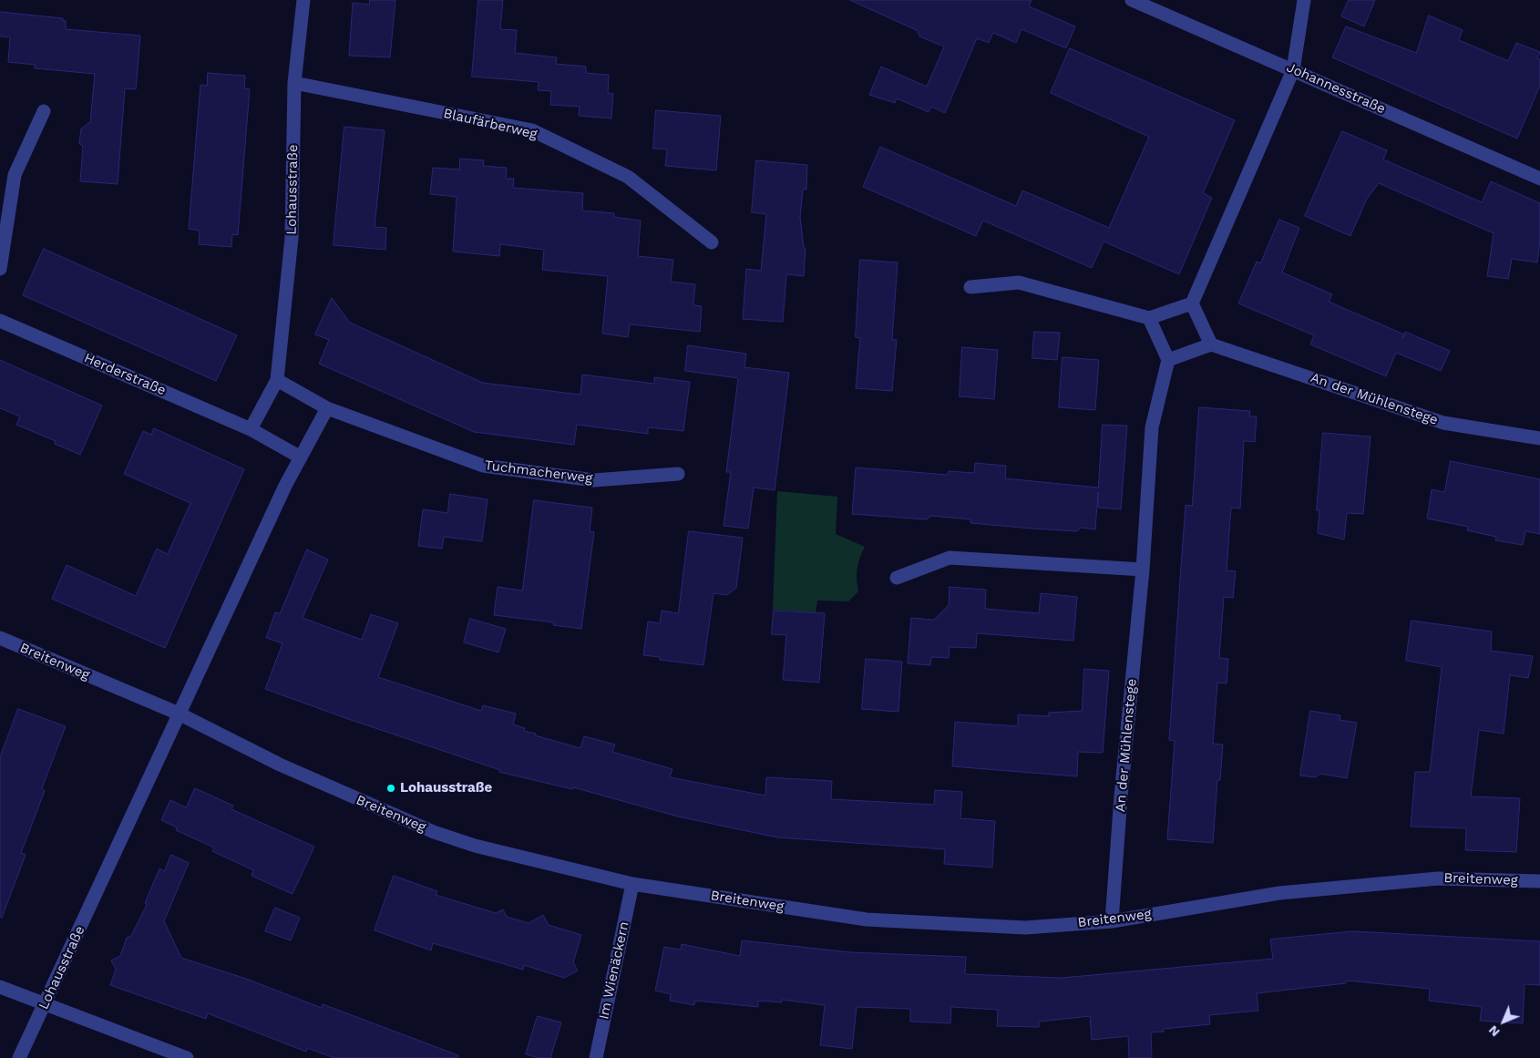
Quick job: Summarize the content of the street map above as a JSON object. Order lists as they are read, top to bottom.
{
  "streets": {
    "street": [
      "Johannesstraße",
      "Blaufärberweg",
      "Lohausstraße",
      "Herderstraße",
      "An der Mühlenstege",
      "Tuchmacherweg",
      "Breitenweg",
      "Im Wienäckern"
    ]
  },
  "crossings": [
    ["Blaufärberweg", "Lohausstraße"],
    ["Lohausstraße", "Herderstraße"],
    ["Lohausstraße", "Tuchmacherweg"],
    ["Lohausstraße", "Breitenweg"],
    ["An der Mühlenstege", "Breitenweg"],
    ["Breitenweg", "Im Wienäckern"]
  ],
  "places": ["Lohausstraße"],
  "north": "bottom left"
}
